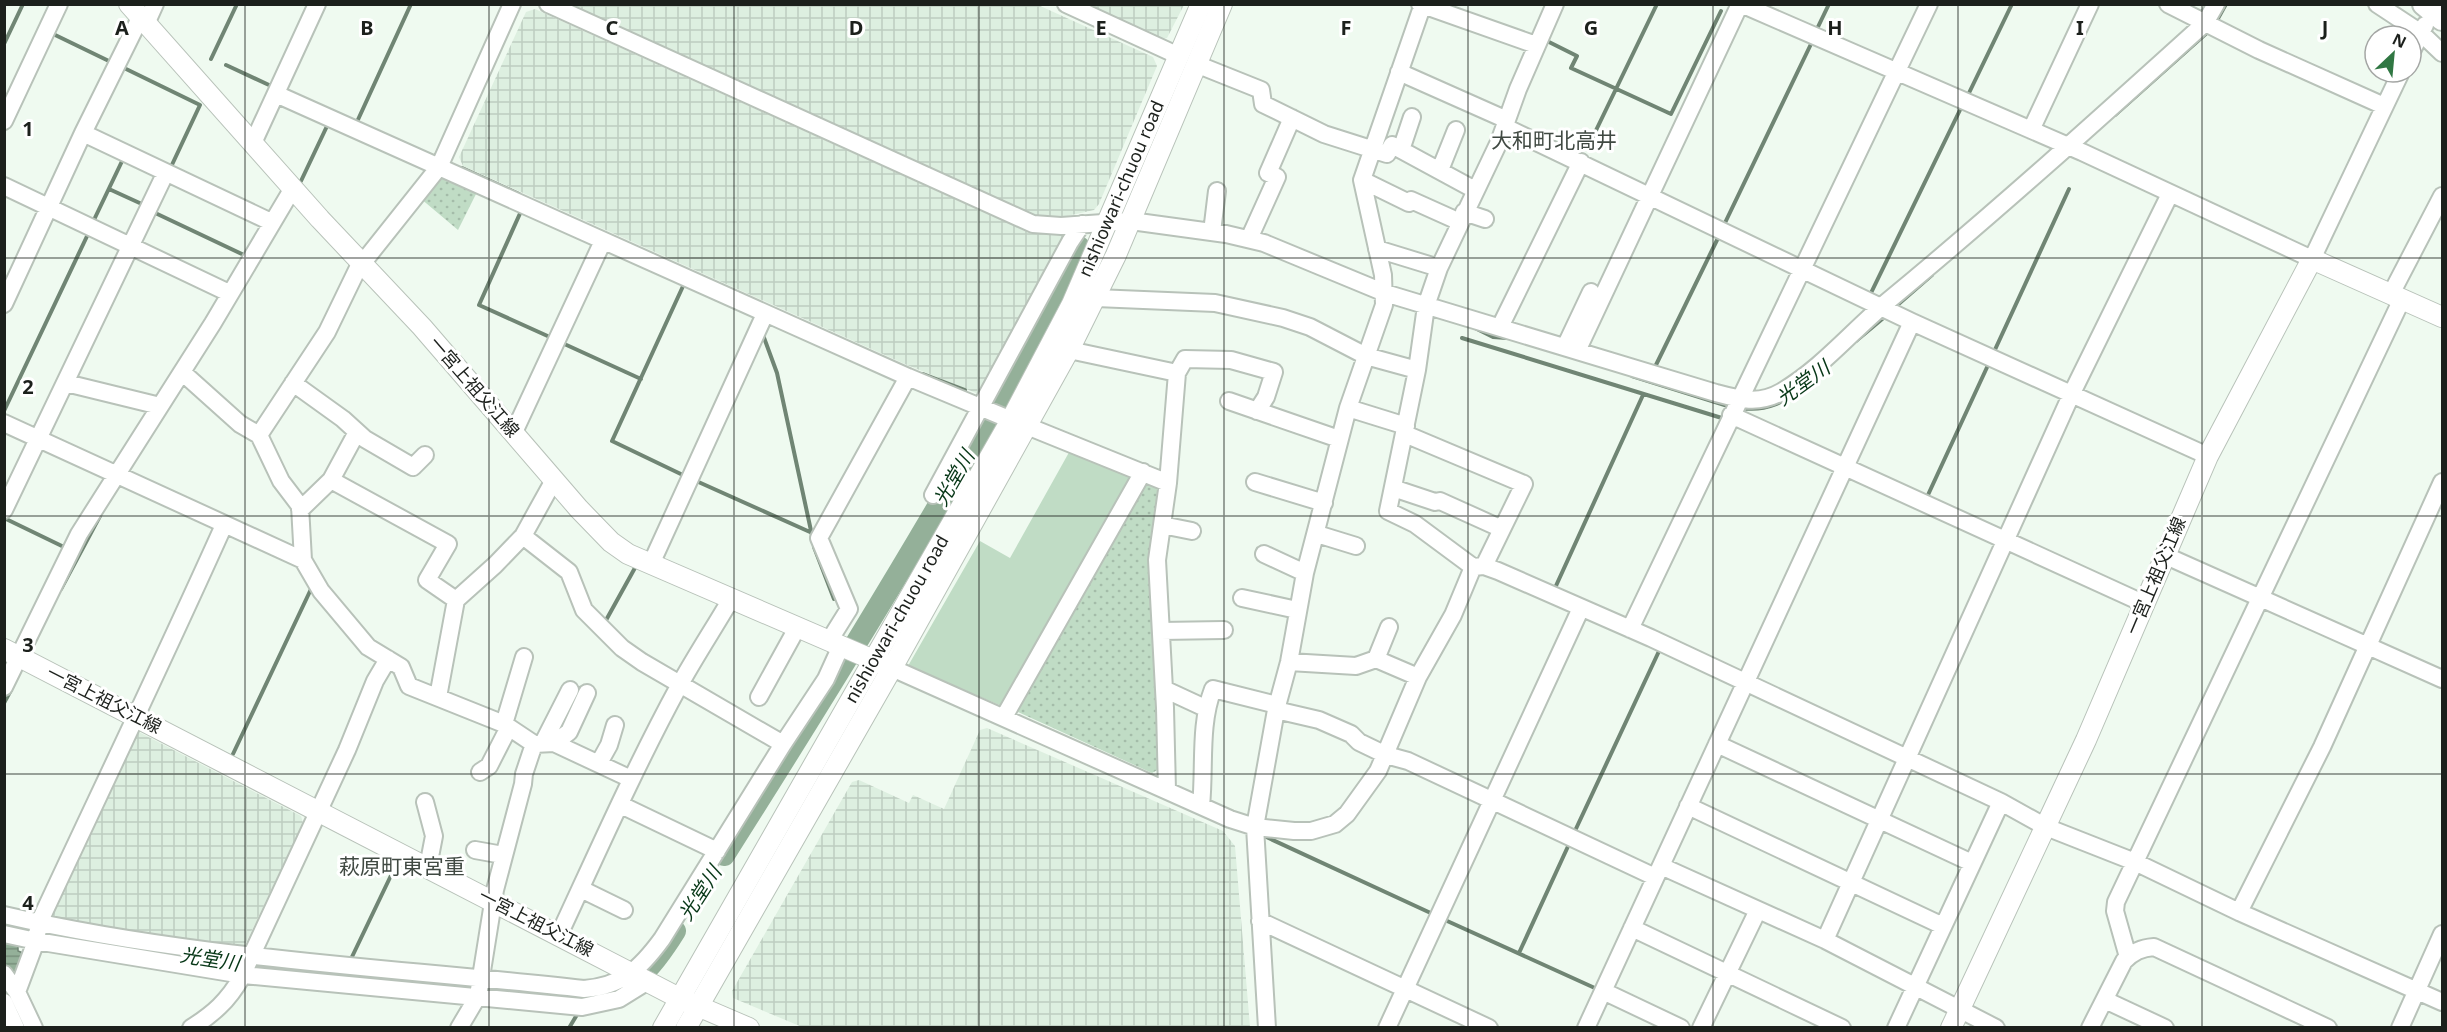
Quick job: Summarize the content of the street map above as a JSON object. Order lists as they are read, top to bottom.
{
  "streets": {
    "main road": ["nishiowari-chuou road", "一宮上祖父江線"]
  },
  "crossings": [
    ["nishiowari-chuou road", "一宮上祖父江線"]
  ],
  "districts": ["大和町北高井", "萩原町東宮重"],
  "water": ["光堂川"],
  "north": "top right",
  "grid": {
    "columns": [
      "A",
      "B",
      "C",
      "D",
      "E",
      "F",
      "G",
      "H",
      "I",
      "J"
    ],
    "rows": [
      "1",
      "2",
      "3",
      "4"
    ]
  }
}
